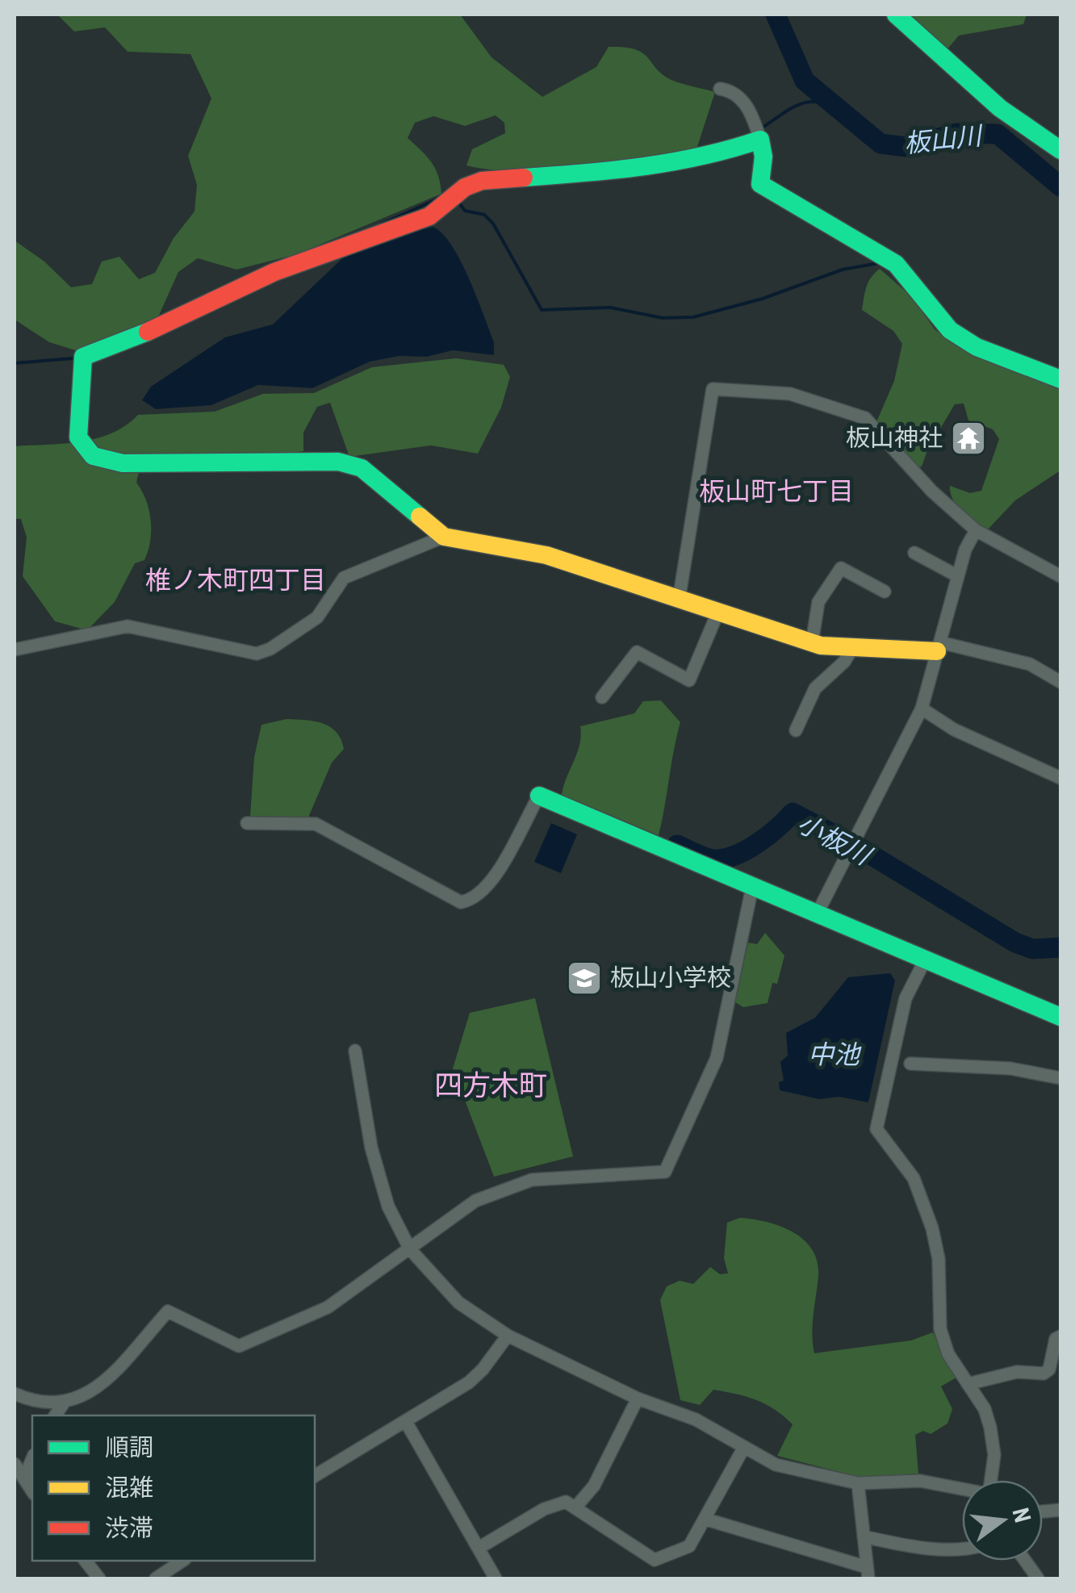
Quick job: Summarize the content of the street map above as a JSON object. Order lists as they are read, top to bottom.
{
  "districts": ["板山町七丁目", "椎ノ木町四丁目", "四方木町"],
  "water": ["板山川", "小板川", "中池"],
  "places": {
    "temple": ["板山神社"],
    "school or university": ["板山小学校"]
  },
  "legend": ["順調", "混雑", "渋滞"],
  "north": "right"
}
